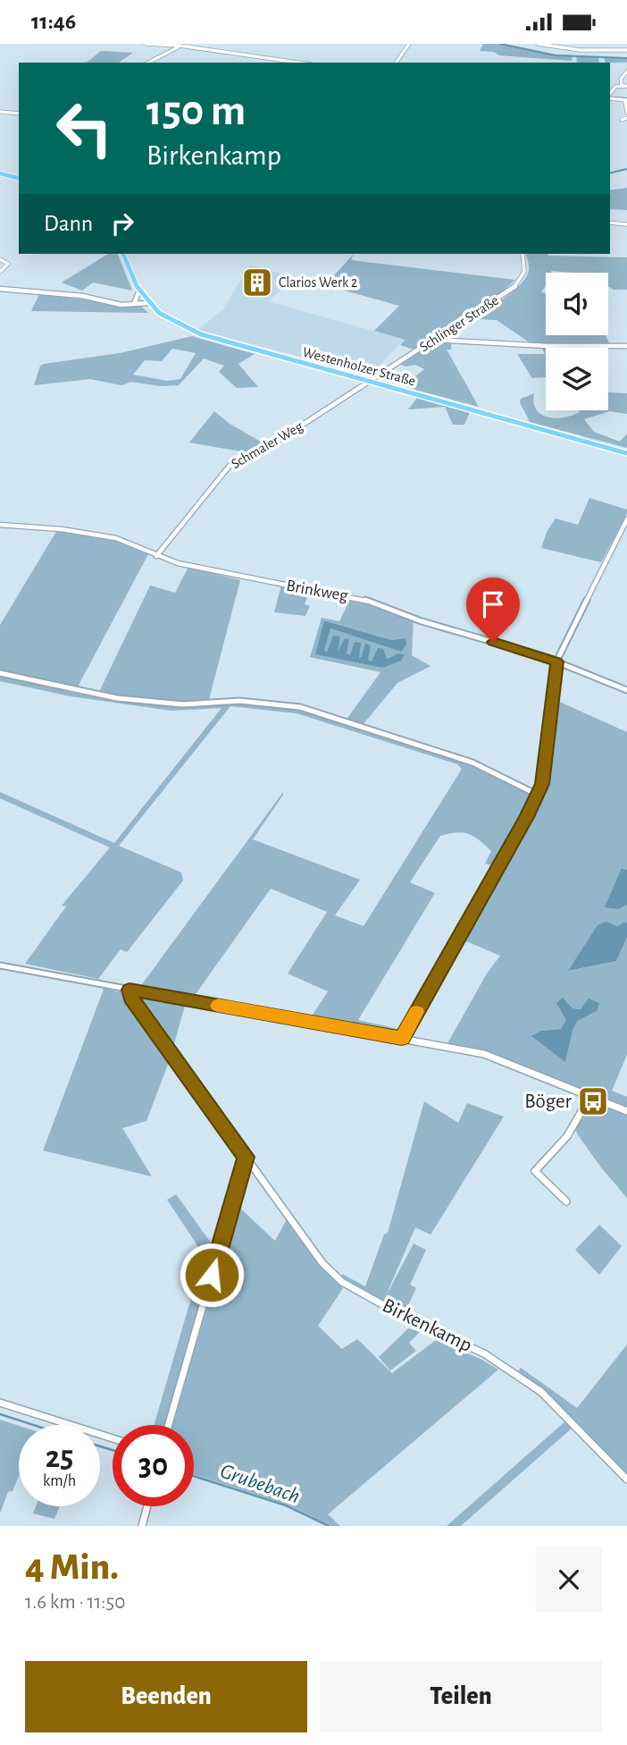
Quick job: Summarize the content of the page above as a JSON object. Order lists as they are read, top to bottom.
{
  "streets": {
    "main road": ["Westenholzer Straße"],
    "street": [
      "Schlinger Straße",
      "Schmaler Weg",
      "Brinkweg",
      "Birkenkamp"
    ]
  },
  "crossings": [
    ["Schlinger Straße", "Westenholzer Straße"],
    ["Schlinger Straße", "Schmaler Weg"],
    ["Westenholzer Straße", "Schmaler Weg"],
    ["Schmaler Weg", "Brinkweg"]
  ],
  "water": ["Grubebach"],
  "places": {
    "building": ["Clarios Werk 2"],
    "bus stop": ["Böger"]
  },
  "page": {
    "status": "11:46",
    "turn": ["150 m", "Birkenkamp"],
    "then": "Dann",
    "speed": "25 km/h",
    "limit": "30",
    "heading": ["4 Min.", "1.6 km · 11:50"],
    "buttons": ["Beenden", "Teilen"]
  }
}
